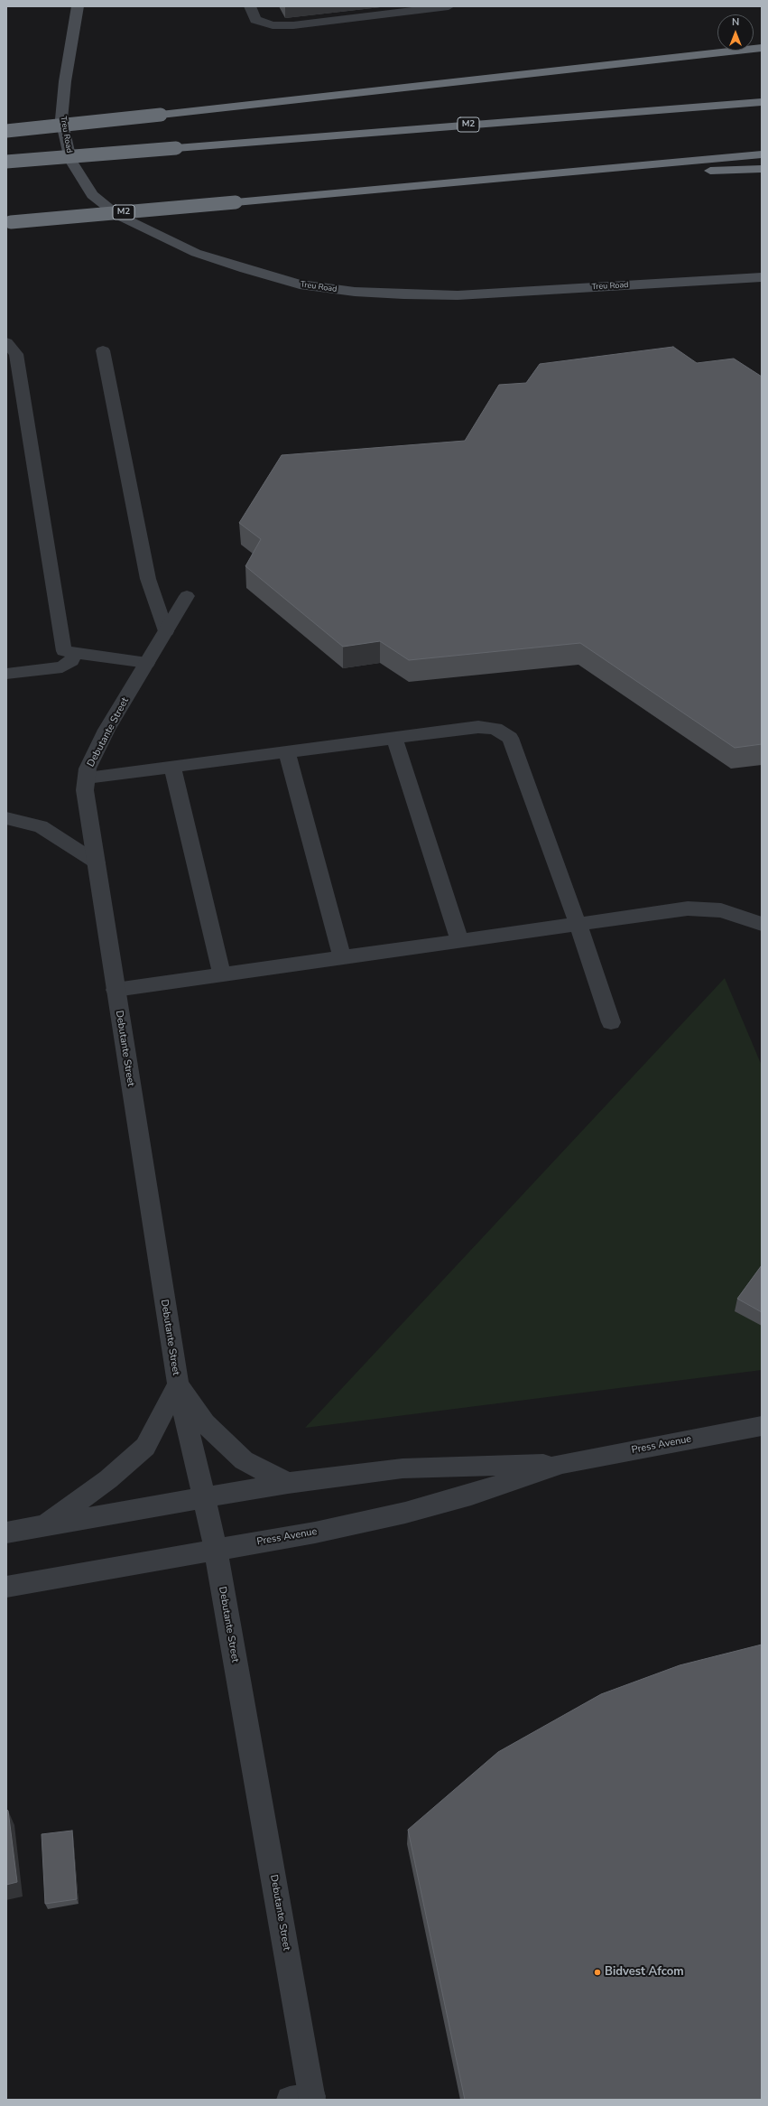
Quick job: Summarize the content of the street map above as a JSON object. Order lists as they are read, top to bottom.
{
  "streets": {
    "highway": ["M2"],
    "street": ["Treu Road", "Debutante Street", "Press Avenue"]
  },
  "crossings": [
    ["Debutante Street", "Press Avenue"]
  ],
  "places": ["Bidvest Afcom"],
  "north": "top"
}
